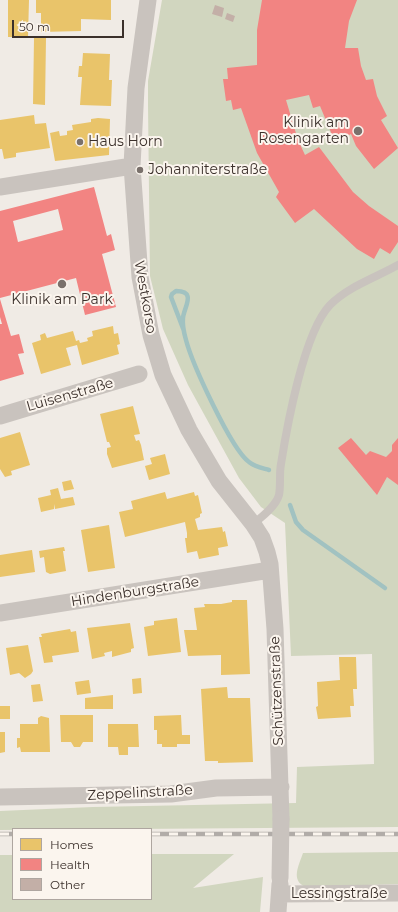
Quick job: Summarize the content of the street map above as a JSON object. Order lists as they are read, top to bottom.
{
  "streets": {
    "street": [
      "Westkorso",
      "Luisenstraße",
      "Hindenburgstraße",
      "Schützenstraße",
      "Zeppelinstraße",
      "Lessingstraße"
    ]
  },
  "crossings": [
    ["Westkorso", "Hindenburgstraße"],
    ["Westkorso", "Schützenstraße"],
    ["Hindenburgstraße", "Schützenstraße"],
    ["Schützenstraße", "Zeppelinstraße"],
    ["Schützenstraße", "Lessingstraße"]
  ],
  "places": [
    "Klinik am Rosengarten",
    "Haus Horn",
    "Johanniterstraße",
    "Klinik am Park"
  ],
  "legend": ["Homes", "Health", "Other"],
  "scale_bar": "50 m"
}
